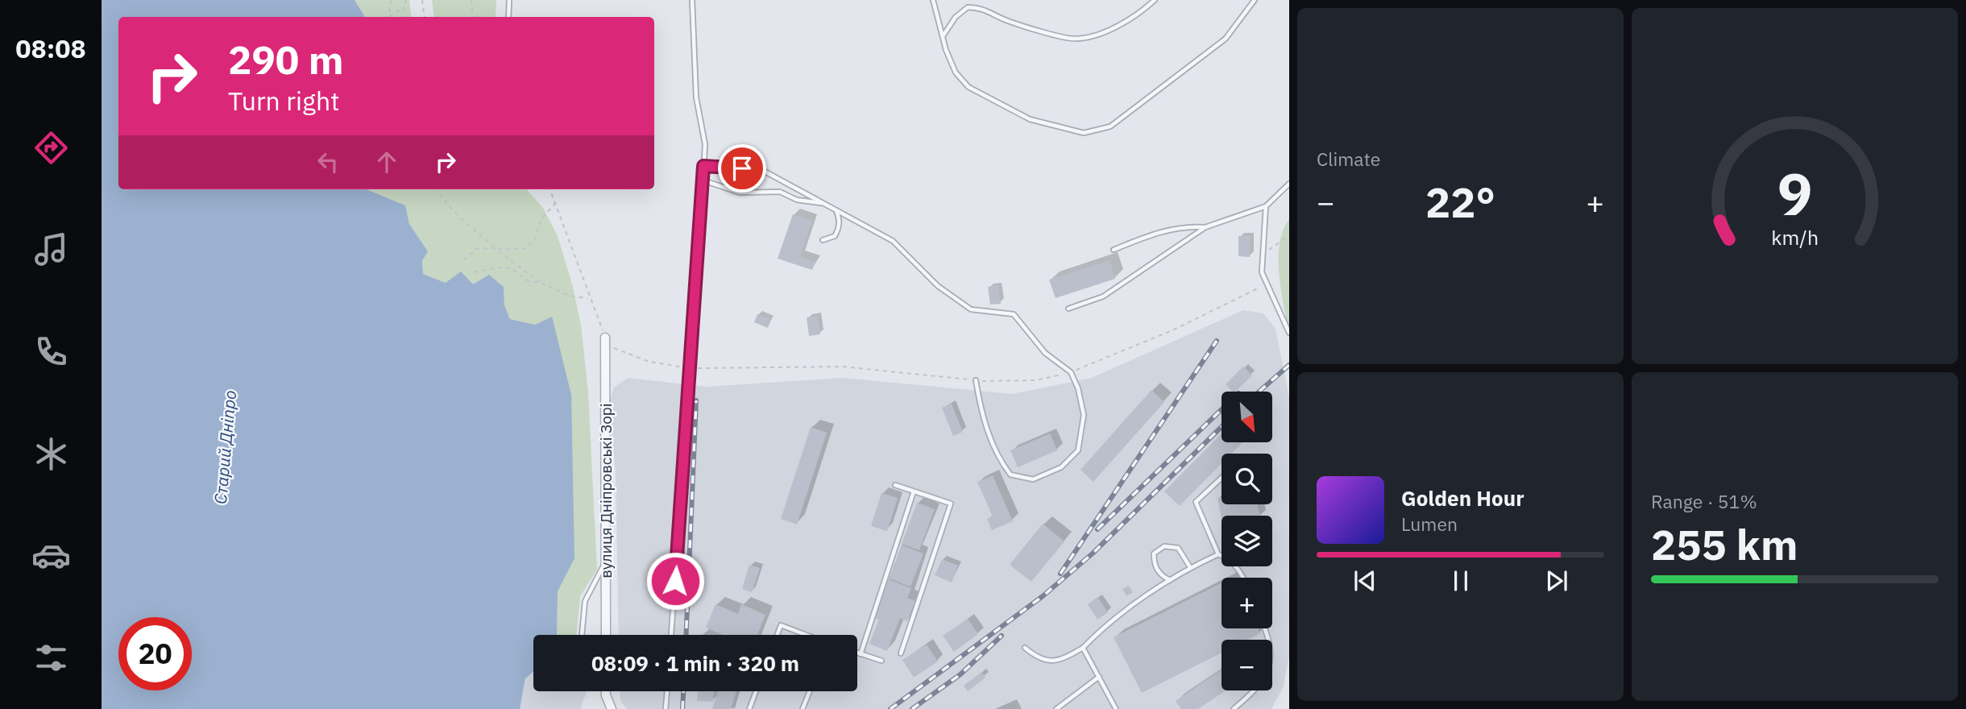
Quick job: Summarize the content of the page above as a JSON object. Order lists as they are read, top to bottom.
{
  "streets": {
    "street": ["вулиця Дніпровські Зорі"]
  },
  "water": ["Старий Дніпро"],
  "north": "bottom right",
  "page": {
    "tabs": "08:08",
    "tile": [
      "Climate",
      ["Range · 51%", "255 km"]
    ],
    "turn": ["290 m", "Turn right"],
    "heat": ["−", "22°", "+"],
    "map_buttons": ["+", "−"],
    "song": ["Golden Hour", "Lumen"],
    "limit": "20",
    "trip": "08:09 · 1 min · 320 m",
    "gauge": ["9", "km/h"]
  }
}
